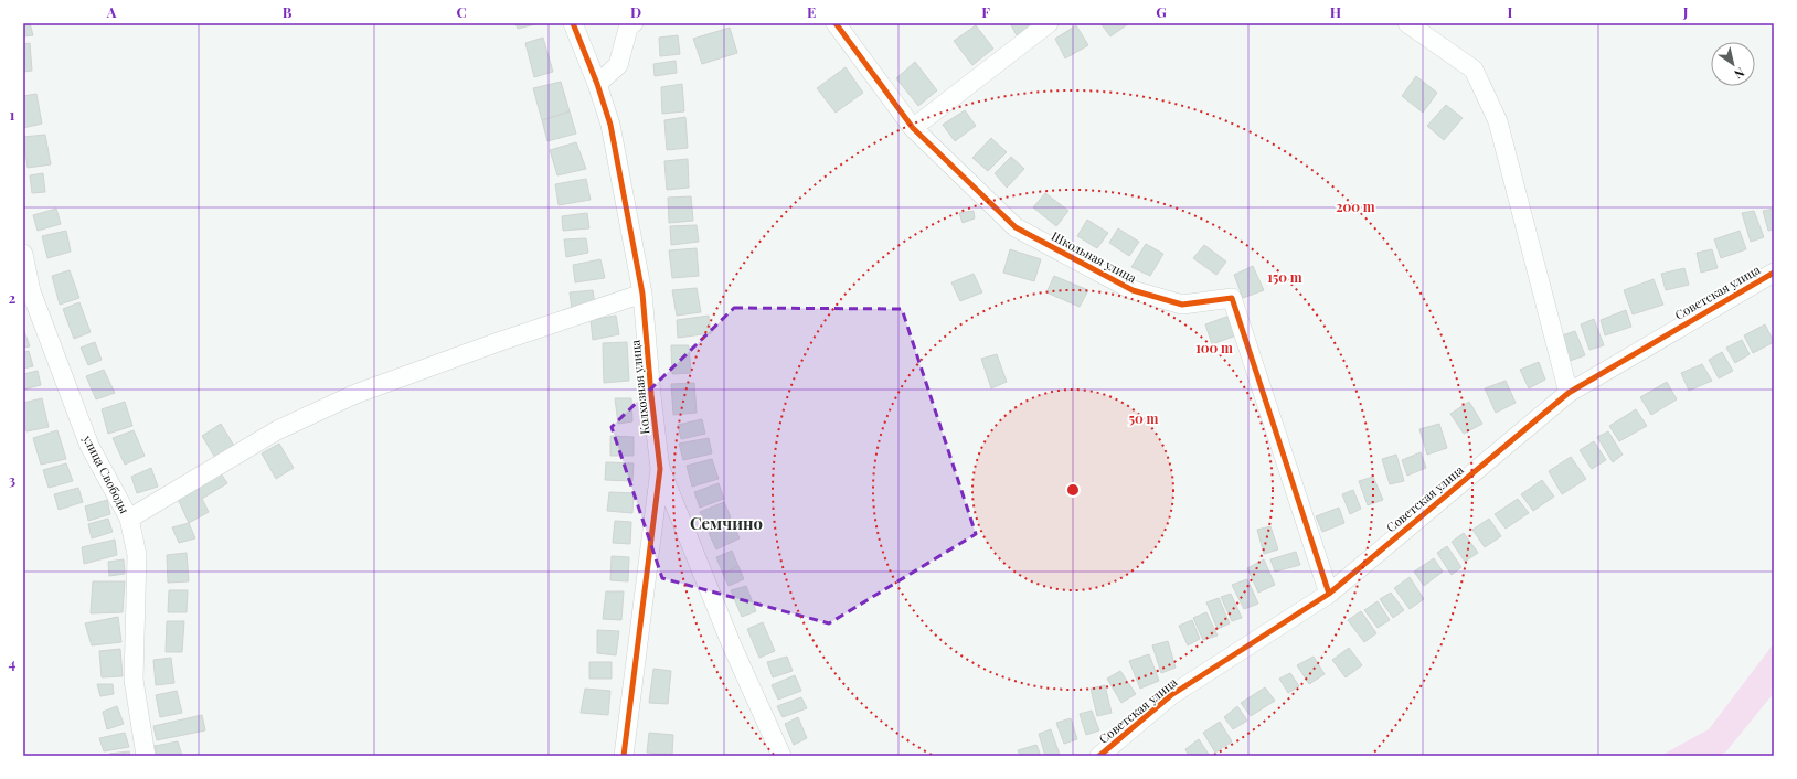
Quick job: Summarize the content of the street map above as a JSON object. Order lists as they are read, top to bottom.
{
  "streets": {
    "street": [
      "Школьная улица",
      "Советская улица",
      "Колхозная улица",
      "улица Свободы"
    ]
  },
  "crossings": [
    ["Школьная улица", "Советская улица"]
  ],
  "districts": ["Семчино"],
  "north": "bottom right",
  "grid": {
    "columns": [
      "A",
      "B",
      "C",
      "D",
      "E",
      "F",
      "G",
      "H",
      "I",
      "J"
    ],
    "rows": [
      "1",
      "2",
      "3",
      "4"
    ]
  },
  "rings": [
    "200 m",
    "150 m",
    "100 m",
    "50 m"
  ]
}
